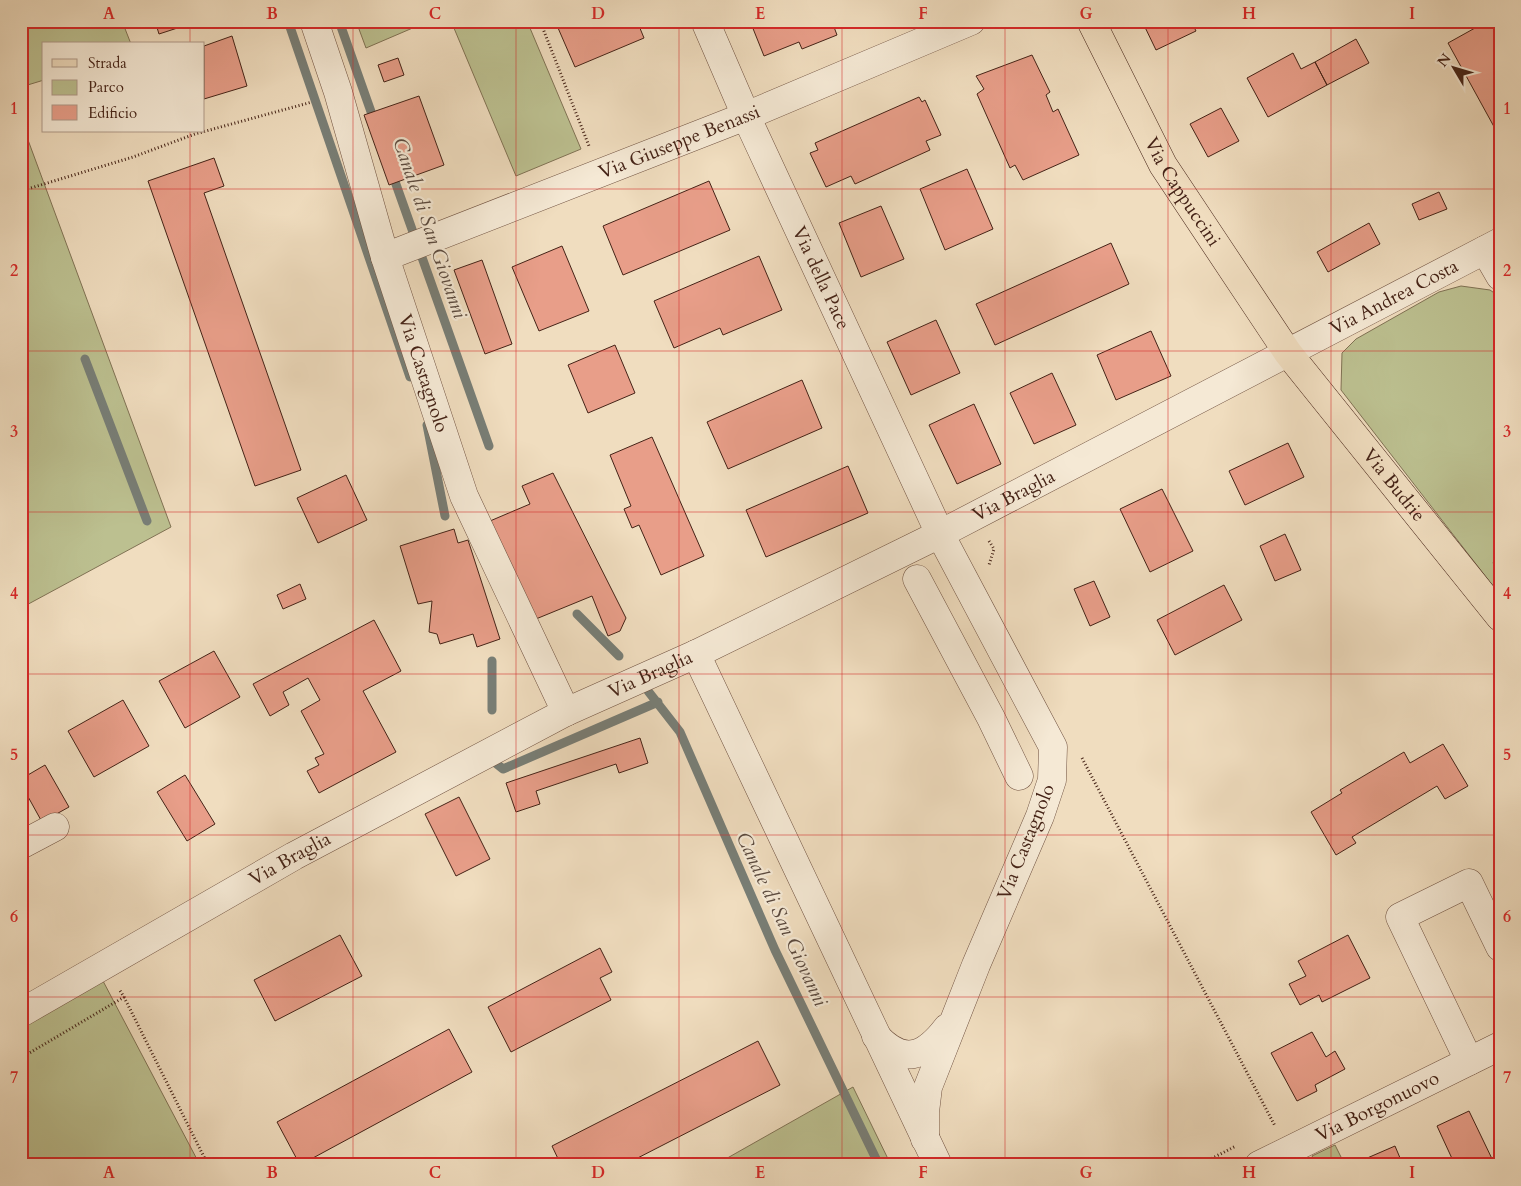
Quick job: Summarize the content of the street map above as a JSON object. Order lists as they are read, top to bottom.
{
  "streets": {
    "main road": ["Via Cappuccini", "Via Budrie"],
    "street": [
      "Via Giuseppe Benassi",
      "Via della Pace",
      "Via Andrea Costa",
      "Via Castagnolo",
      "Via Braglia",
      "Via Borgonuovo"
    ]
  },
  "crossings": [
    ["Via Giuseppe Benassi", "Via della Pace"],
    ["Via Giuseppe Benassi", "Via Castagnolo"],
    ["Via Cappuccini", "Via Andrea Costa"],
    ["Via Cappuccini", "Via Budrie"],
    ["Via Cappuccini", "Via Braglia"],
    ["Via della Pace", "Via Castagnolo"],
    ["Via della Pace", "Via Braglia"],
    ["Via Andrea Costa", "Via Budrie"],
    ["Via Andrea Costa", "Via Braglia"],
    ["Via Castagnolo", "Via Braglia"],
    ["Via Budrie", "Via Braglia"]
  ],
  "water": ["Canale di San Giovanni"],
  "legend": ["Strada", "Parco", "Edificio"],
  "north": "top left",
  "grid": {
    "columns": [
      "A",
      "B",
      "C",
      "D",
      "E",
      "F",
      "G",
      "H",
      "I"
    ],
    "rows": [
      "1",
      "2",
      "3",
      "4",
      "5",
      "6",
      "7"
    ]
  }
}
